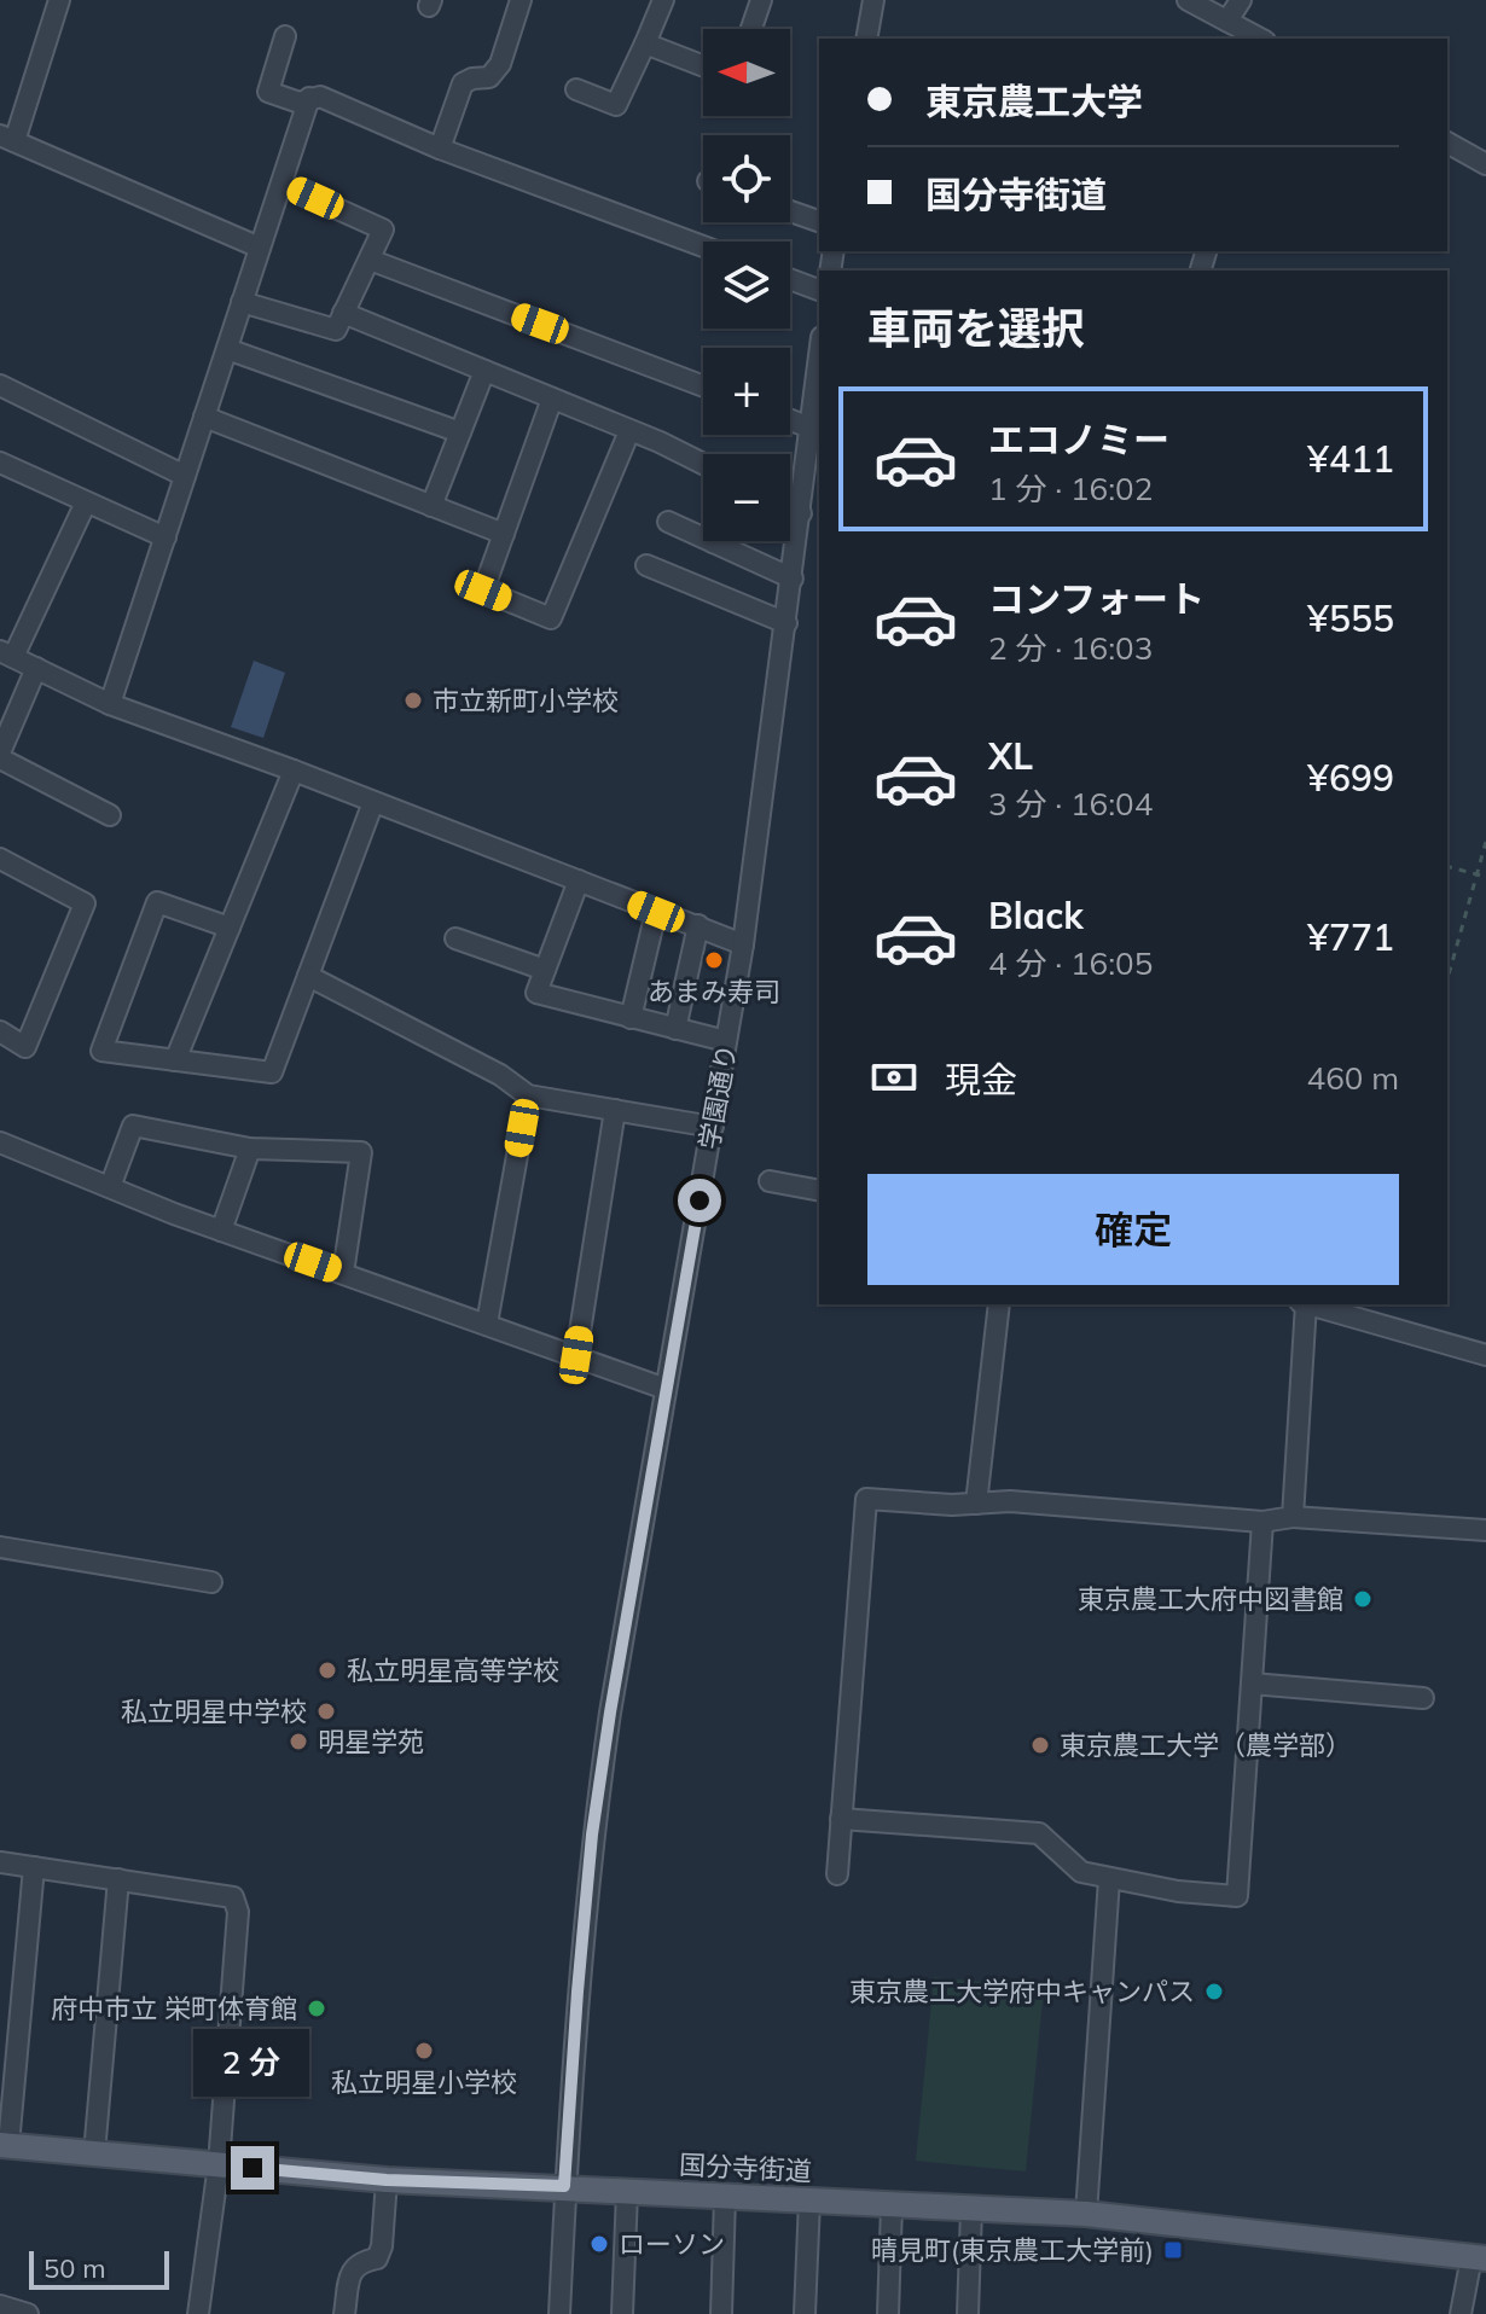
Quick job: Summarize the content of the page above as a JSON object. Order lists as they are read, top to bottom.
{
  "streets": {
    "main road": ["国分寺街道"],
    "street": ["学園通り"]
  },
  "crossings": [
    ["学園通り", "国分寺街道"]
  ],
  "places": {
    "other": [
      "市立新町小学校",
      "あまみ寿司",
      "東京農工大府中図書館",
      "私立明星高等学校",
      "私立明星中学校",
      "明星学苑",
      "東京農工大学（農学部）",
      "東京農工大学府中キャンパス",
      "府中市立 栄町体育館",
      "私立明星小学校",
      "ローソン"
    ],
    "transit": ["晴見町(東京農工大学前)"]
  },
  "scale_bar": "50 m",
  "north": "left",
  "page": {
    "map_buttons": ["+", "−"],
    "banner": ["東京農工大学", "国分寺街道"],
    "heading": "車両を選択",
    "list": [
      {
        "name": "エコノミー",
        "note": "1 分 · 16:02",
        "value": "¥411"
      },
      {
        "name": "コンフォート",
        "note": "2 分 · 16:03",
        "value": "¥555"
      },
      {
        "name": "XL",
        "note": "3 分 · 16:04",
        "value": "¥699"
      },
      {
        "name": "Black",
        "note": "4 分 · 16:05",
        "value": "¥771"
      }
    ],
    "pay": ["現金", "460 m"],
    "buttons": "確定",
    "bubble": "2 分",
    "scale": "50 m"
  }
}
